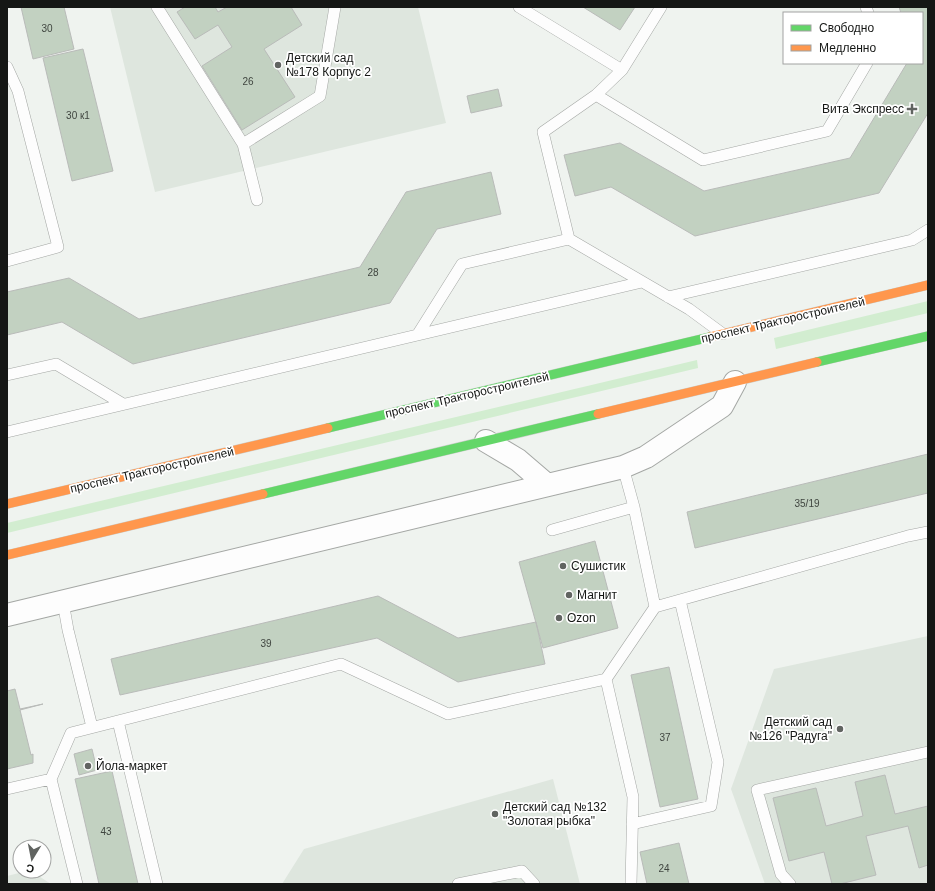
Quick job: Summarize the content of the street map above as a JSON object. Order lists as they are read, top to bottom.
{
  "streets": {
    "main road": ["проспект Тракторостроителей"]
  },
  "places": {
    "other": [
      "Детский сад №178 Корпус 2",
      "Сушистик",
      "Магнит",
      "Ozon",
      "Детский сад №126 \"Радуга\"",
      "Йола-маркет",
      "Детский сад №132 \"Золотая рыбка\""
    ],
    "health": ["Вита Экспресс"]
  },
  "house_numbers": [
    "30",
    "26",
    "30 к1",
    "28",
    "35/19",
    "39",
    "37",
    "43",
    "24"
  ],
  "legend": ["Свободно", "Медленно"],
  "north": "bottom"
}
